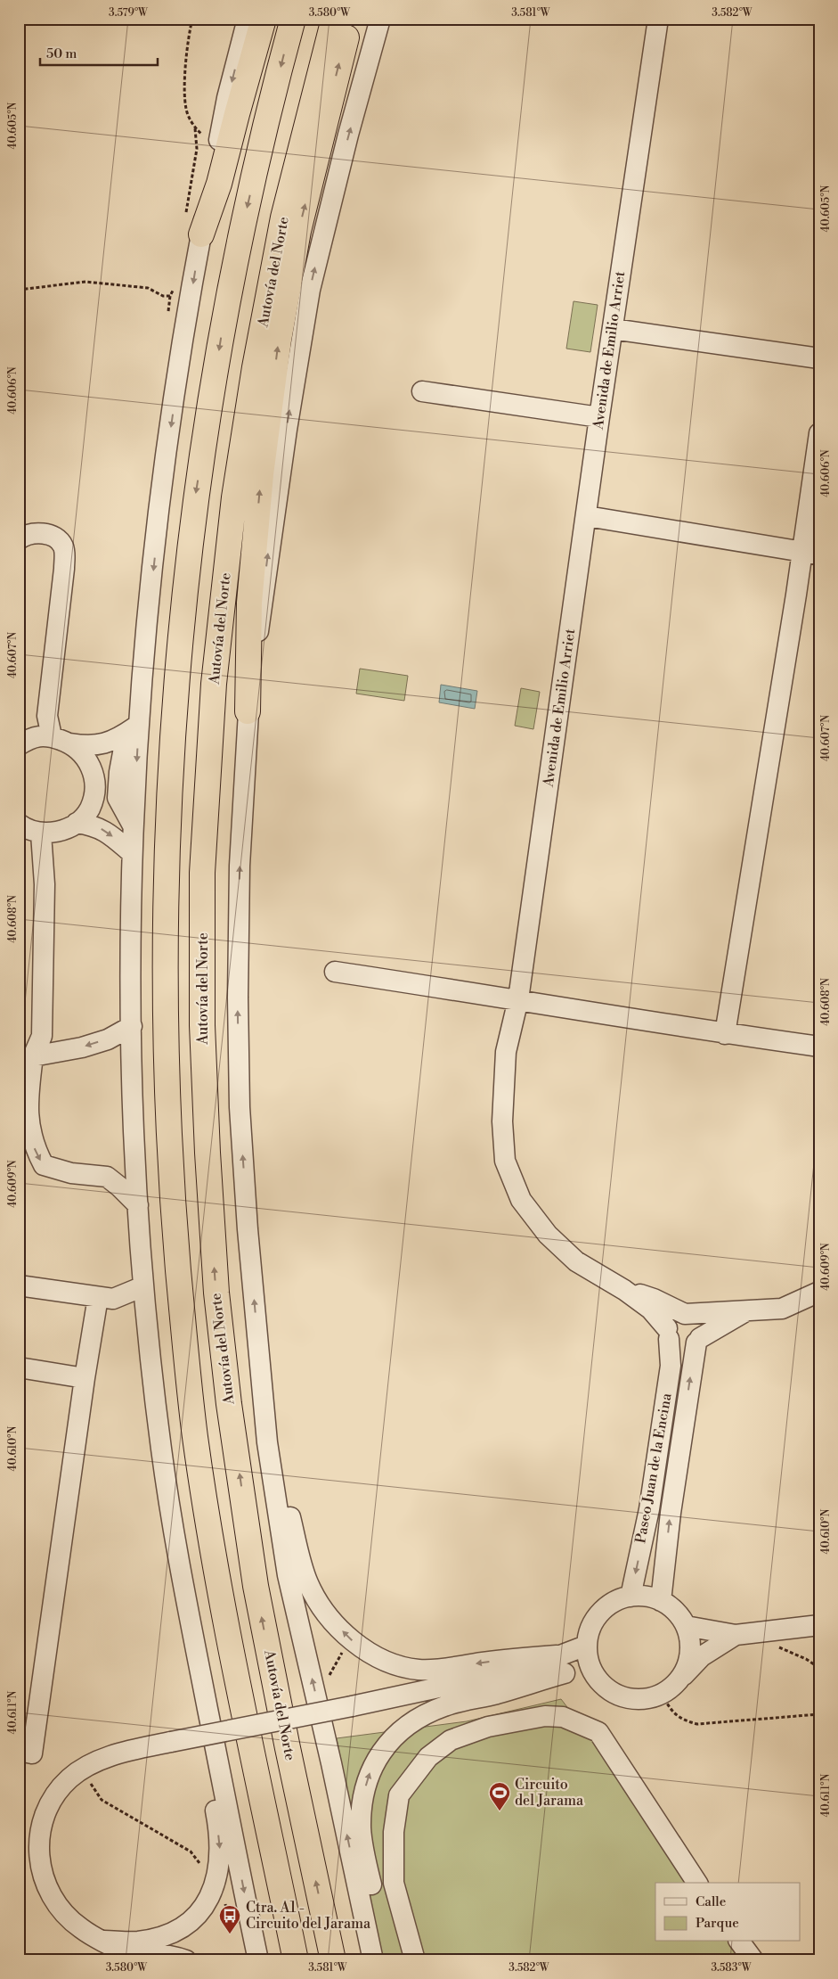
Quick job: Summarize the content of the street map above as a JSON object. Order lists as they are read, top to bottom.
{
  "streets": {
    "highway": ["Autovía del Norte"],
    "street": ["Avenida de Emilio Arriet", "Paseo Juan de la Encina"]
  },
  "crossings": [
    ["Avenida de Emilio Arriet", "Paseo Juan de la Encina"]
  ],
  "places": {
    "sports": ["Circuito del Jarama"],
    "bus stop": ["Ctra. A1 - Circuito del Jarama"]
  },
  "legend": ["Calle", "Parque"],
  "scale_bar": "50 m",
  "coordinates": [
    "3.579°W",
    "3.580°W",
    "3.581°W",
    "3.582°W",
    "40.605°N",
    "40.606°N",
    "40.607°N",
    "40.608°N",
    "40.609°N",
    "40.610°N",
    "40.611°N",
    "3.583°W"
  ]
}
